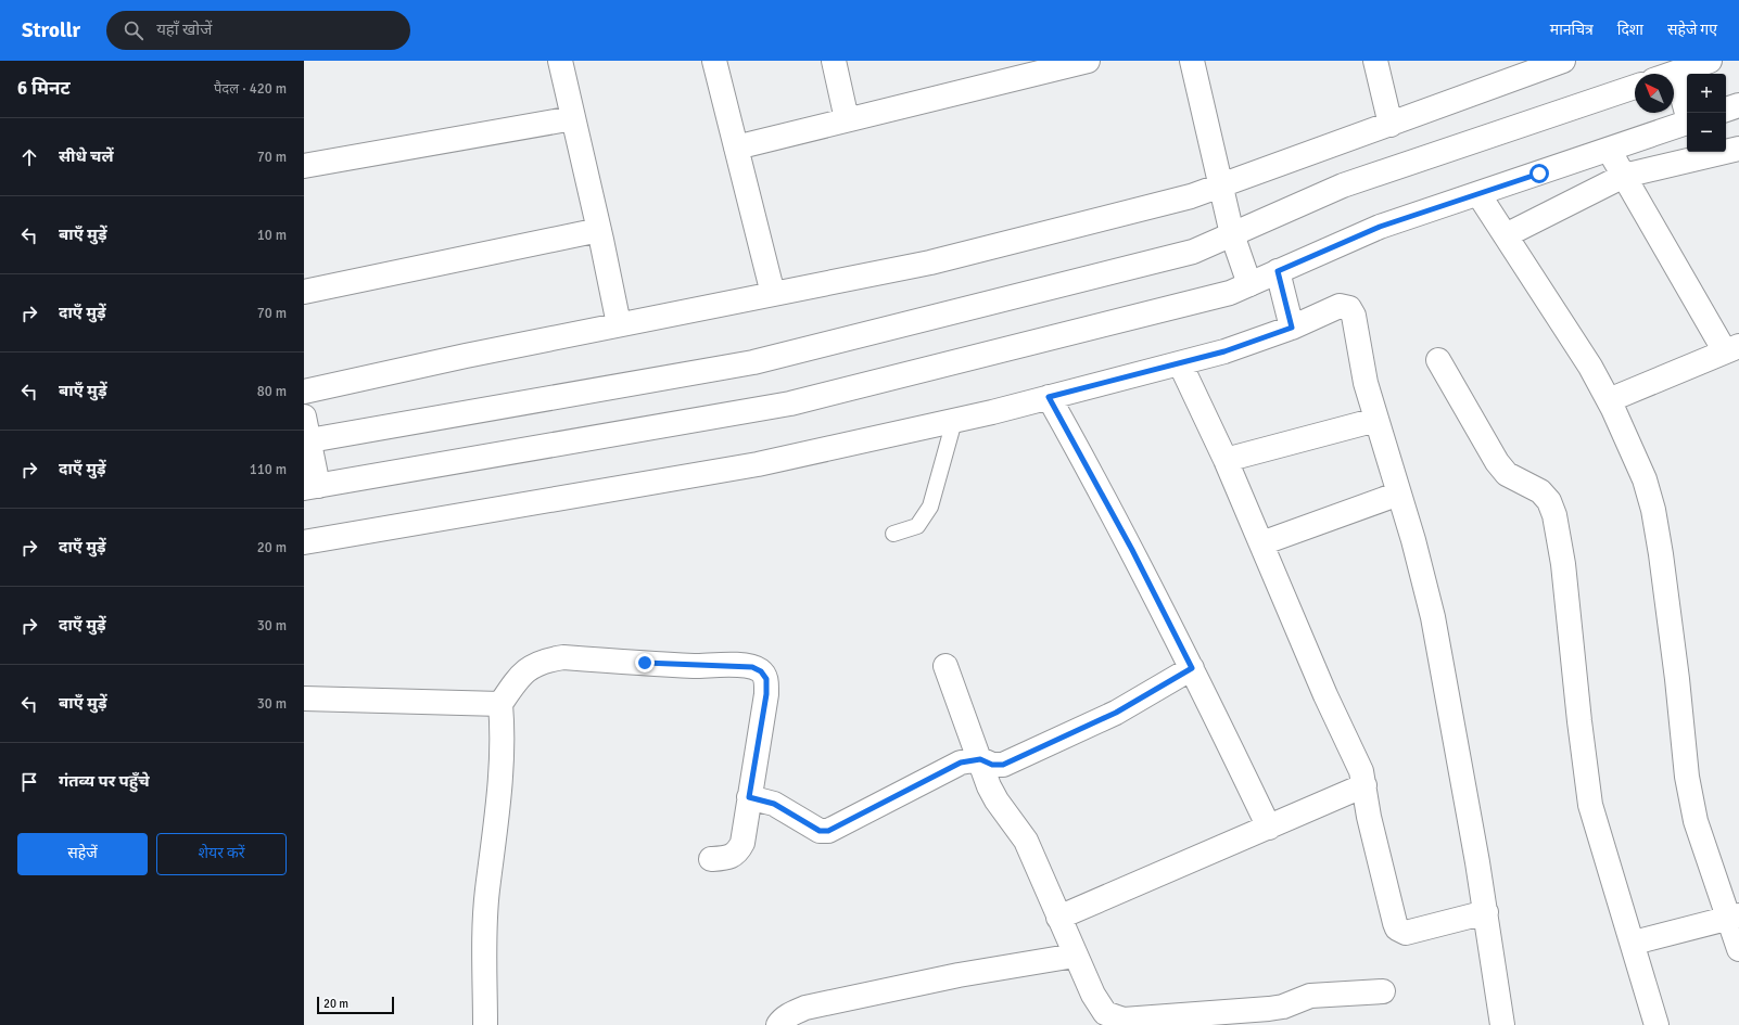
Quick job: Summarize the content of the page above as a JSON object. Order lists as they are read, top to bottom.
{
  "scale_bar": "20 m",
  "north": "top left",
  "page": {
    "header": "Strollr",
    "search": "यहाँ खोजें",
    "nav": ["मानचित्र", "दिशा", "सहेजे गए"],
    "heading": ["6 मिनट", "पैदल · 420 m"],
    "map_buttons": ["+", "−"],
    "list": [
      ["सीधे चलें", "70 m"],
      ["बाएँ मुड़ें", "10 m"],
      ["दाएँ मुड़ें", "70 m"],
      ["बाएँ मुड़ें", "80 m"],
      ["दाएँ मुड़ें", "110 m"],
      ["दाएँ मुड़ें", "20 m"],
      ["दाएँ मुड़ें", "30 m"],
      ["बाएँ मुड़ें", "30 m"],
      "गंतव्य पर पहुँचे"
    ],
    "buttons": ["सहेजें", "शेयर करें"],
    "scale": "20 m"
  }
}
